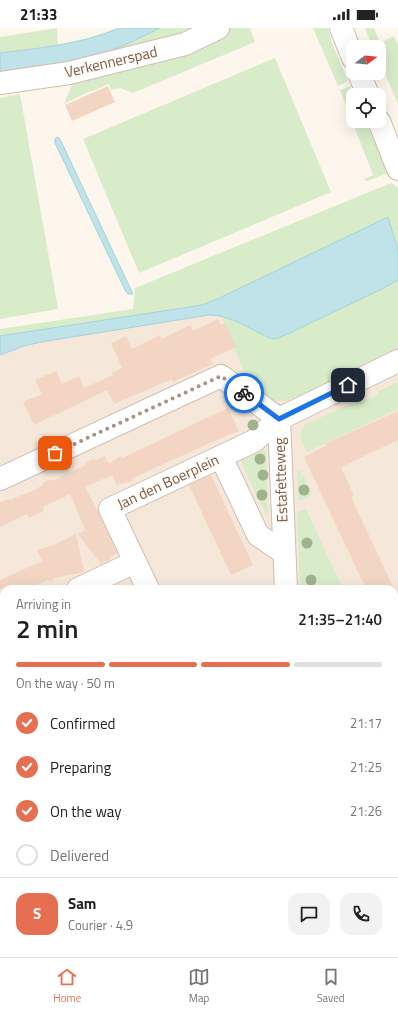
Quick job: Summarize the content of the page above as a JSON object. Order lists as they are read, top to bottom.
{
  "streets": {
    "street": ["Verkennerspad", "Estafetteweg", "Jan den Boerplein"]
  },
  "crossings": [
    ["Estafetteweg", "Jan den Boerplein"]
  ],
  "north": "right",
  "page": {
    "status": "21:33",
    "heading": ["2 min", "Arriving in", "21:35–21:40"],
    "panel": ["Sam", "Courier · 4.9"],
    "bar": "On the way · 50 m",
    "list": [
      ["Confirmed", "21:17"],
      ["Preparing", "21:25"],
      ["On the way", "21:26"],
      "Delivered"
    ],
    "round": "S",
    "tabs": ["Home", "Map", "Saved"]
  }
}
